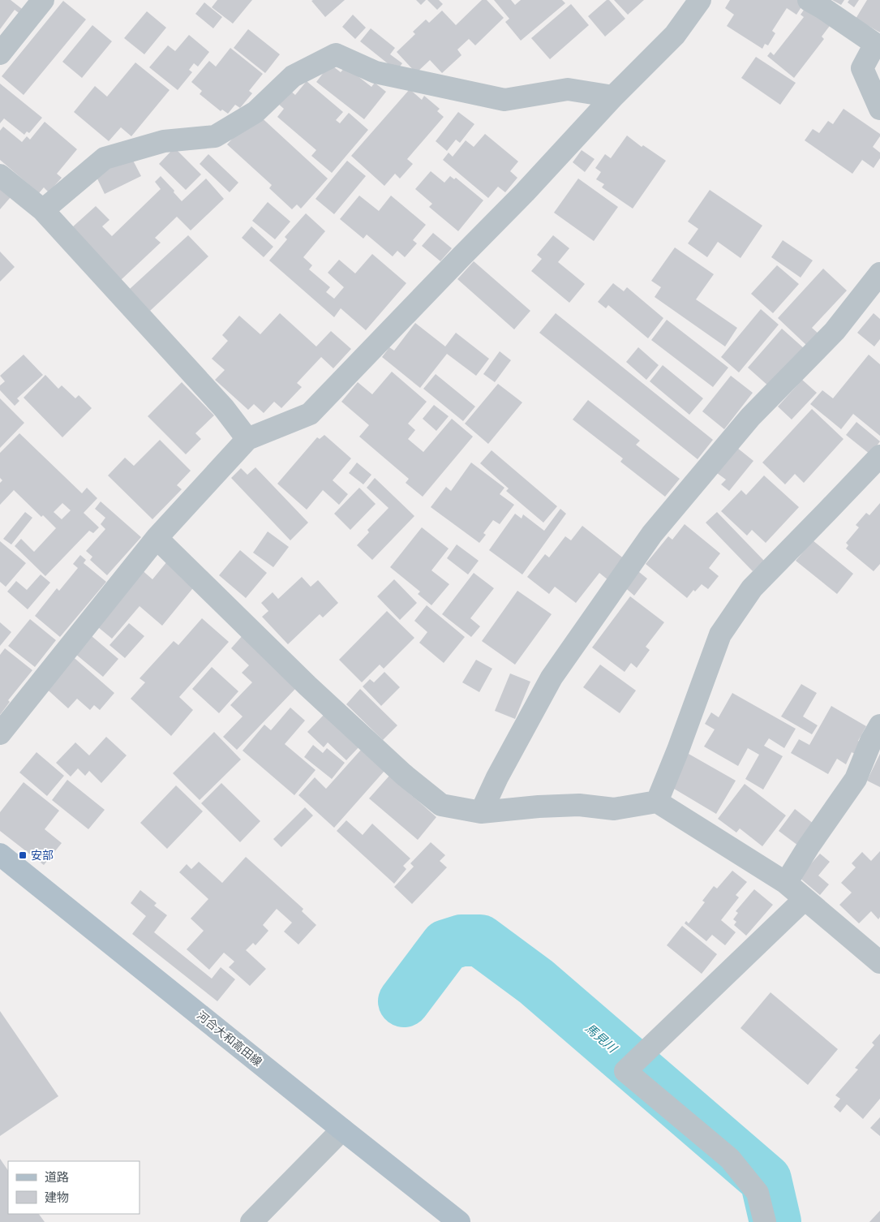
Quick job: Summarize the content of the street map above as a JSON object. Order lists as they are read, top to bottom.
{
  "streets": {
    "main road": ["河合大和高田線"]
  },
  "water": ["馬見川"],
  "places": {
    "transit": ["安部"]
  },
  "legend": ["道路", "建物"]
}
